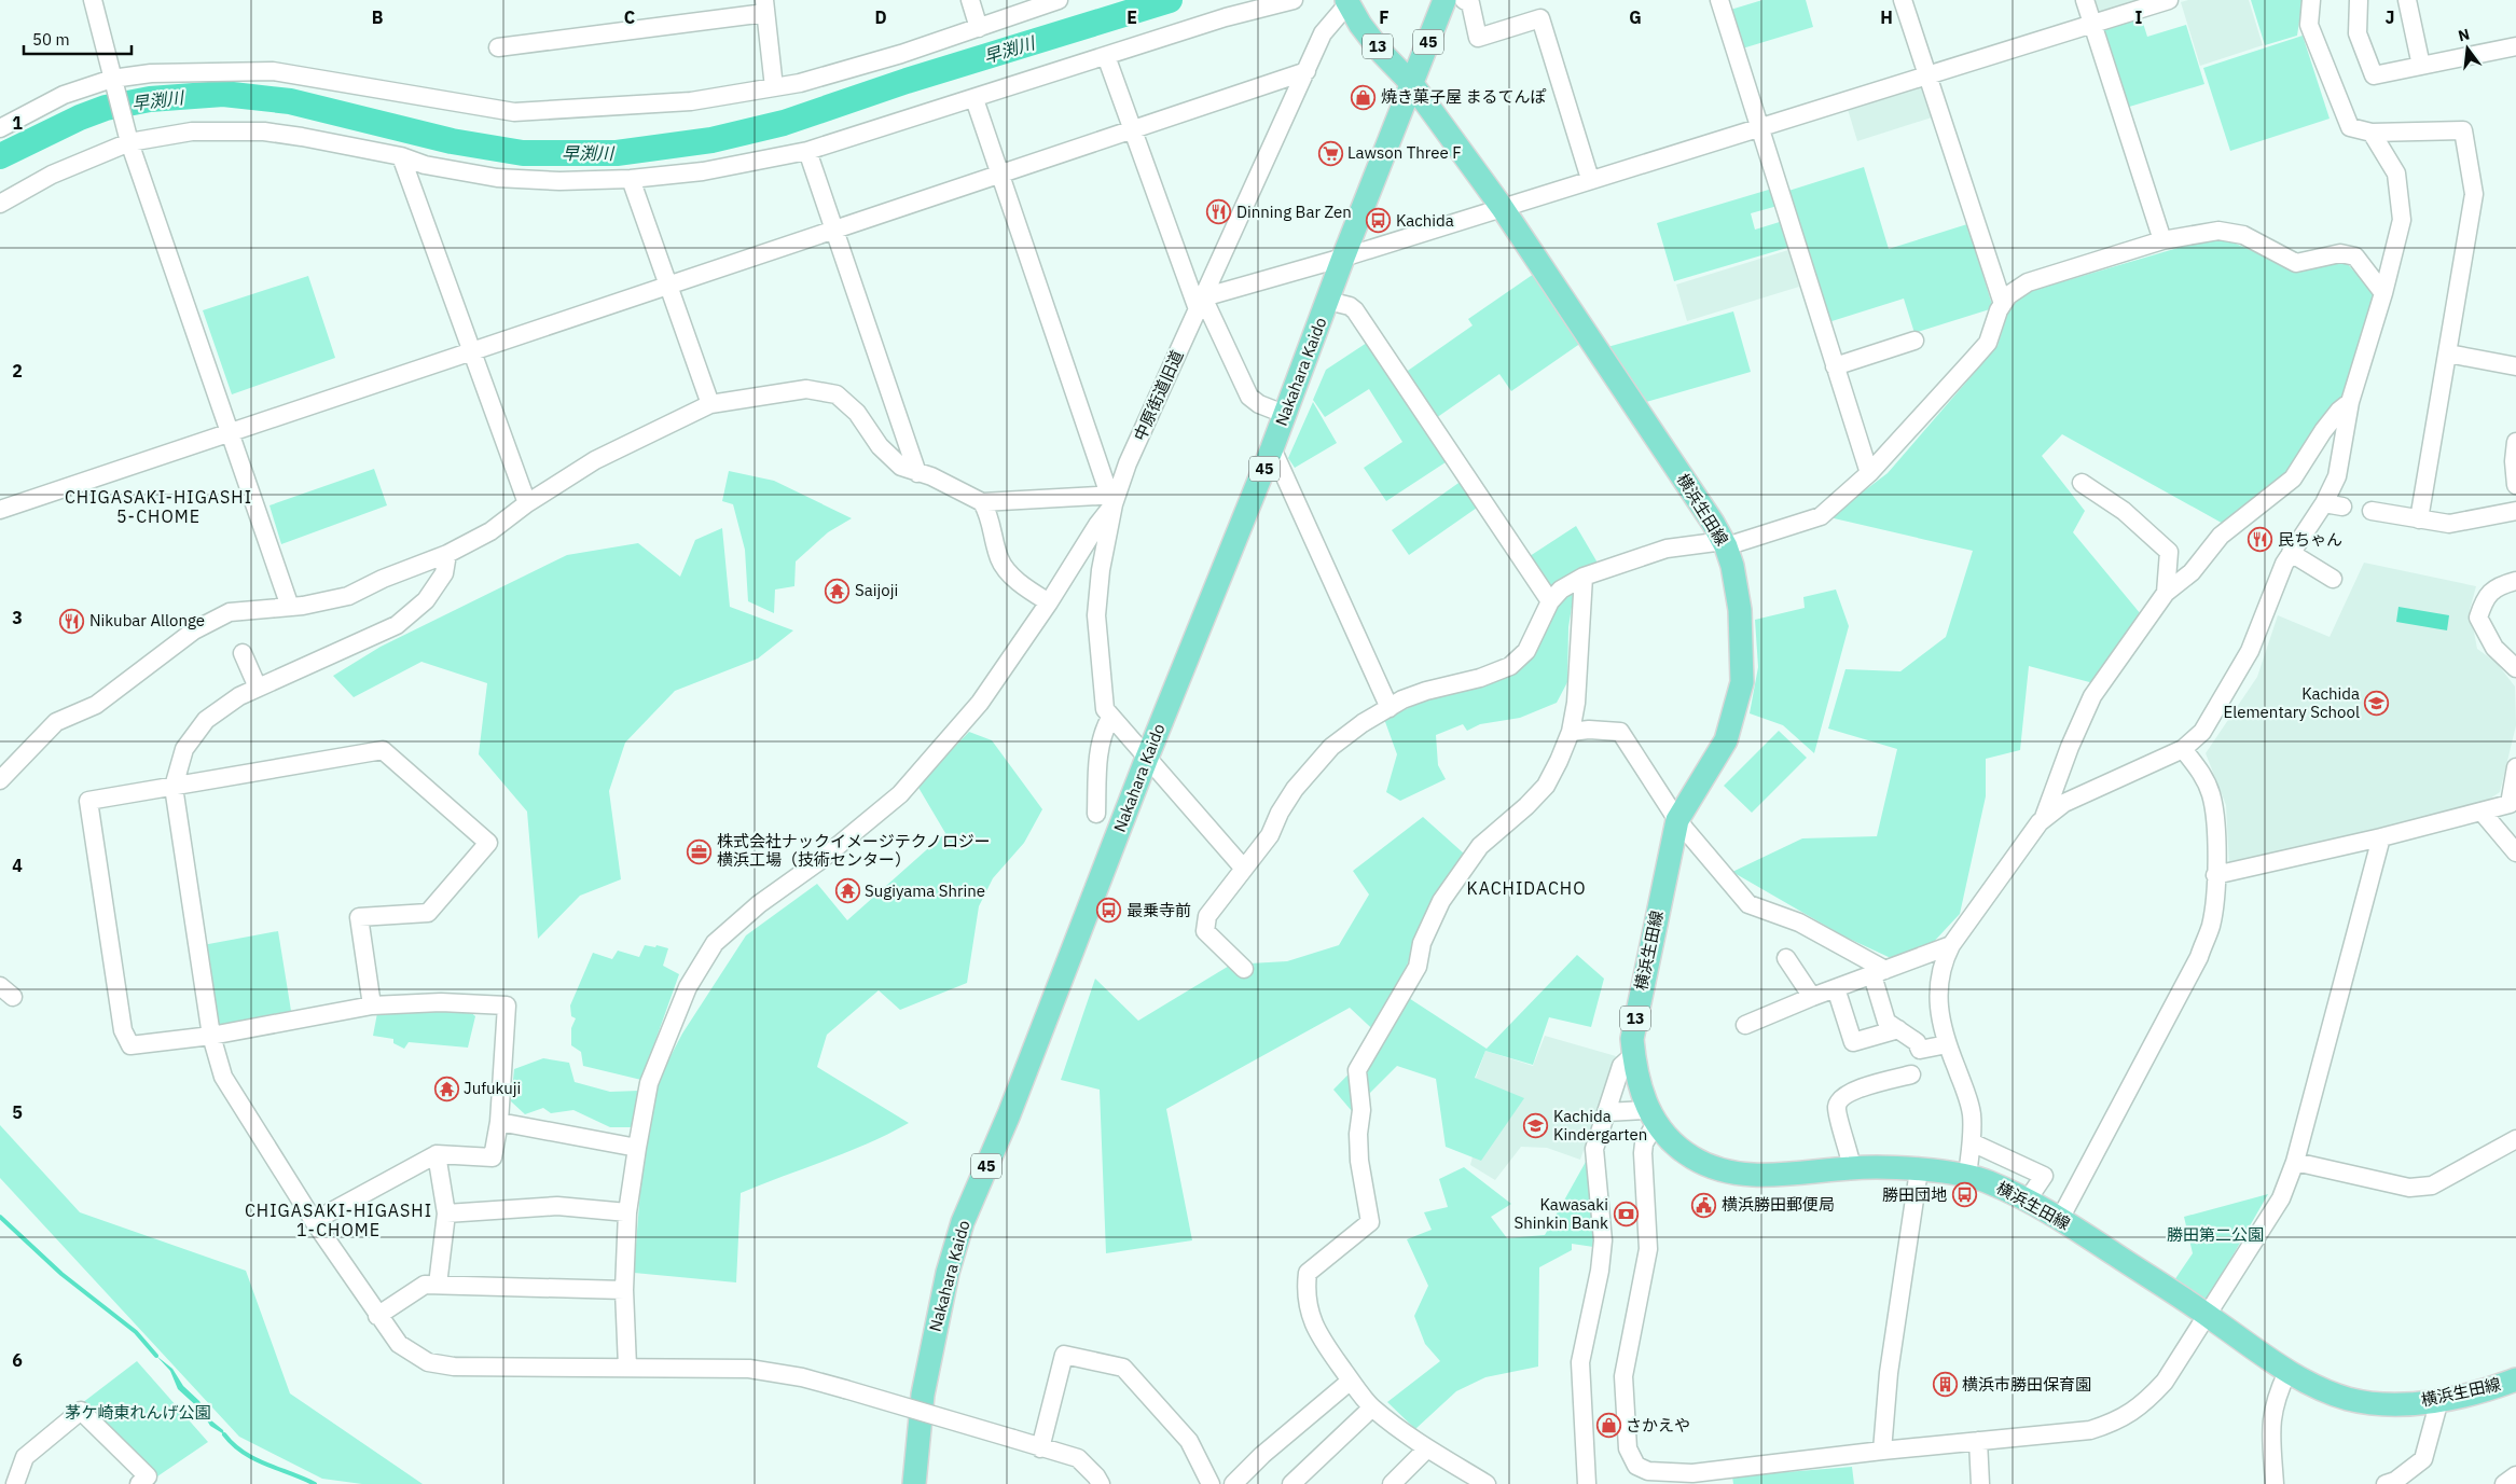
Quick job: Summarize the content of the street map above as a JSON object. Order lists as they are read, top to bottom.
{
  "streets": {
    "main road": [
      "45",
      "13",
      "Nakahara Kaido",
      "横浜生田線"
    ],
    "street": ["中原街道旧道"]
  },
  "crossings": [
    ["45", "Nakahara Kaido"],
    ["45", "横浜生田線"],
    ["Nakahara Kaido", "横浜生田線"],
    ["中原街道旧道", "横浜生田線"]
  ],
  "districts": ["CHIGASAKI-HIGASHI 5-CHOME", "KACHIDACHO", "CHIGASAKI-HIGASHI 1-CHOME"],
  "water": ["早渕川"],
  "parks": ["勝田第二公園", "茅ケ崎東れんげ公園"],
  "places": {
    "shop": ["焼き菓子屋 まるてんぽ", "さかえや"],
    "supermarket": ["Lawson Three F"],
    "restaurant": ["Dinning Bar Zen", "民ちゃん", "Nikubar Allonge"],
    "bus stop": ["Kachida", "最乗寺前", "勝田団地"],
    "temple": ["Saijoji", "Sugiyama Shrine", "Jufukuji"],
    "school or university": ["Kachida Elementary School", "Kachida Kindergarten"],
    "office": ["株式会社ナックイメージテクノロジー 横浜工場（技術センター）"],
    "public building": ["横浜勝田郵便局"],
    "bank": ["Kawasaki Shinkin Bank"],
    "building": ["横浜市勝田保育園"]
  },
  "scale_bar": "50 m",
  "north": "top",
  "grid": {
    "columns": [
      "B",
      "C",
      "D",
      "E",
      "F",
      "G",
      "H",
      "I",
      "J"
    ],
    "rows": [
      "1",
      "2",
      "3",
      "4",
      "5",
      "6"
    ]
  }
}
